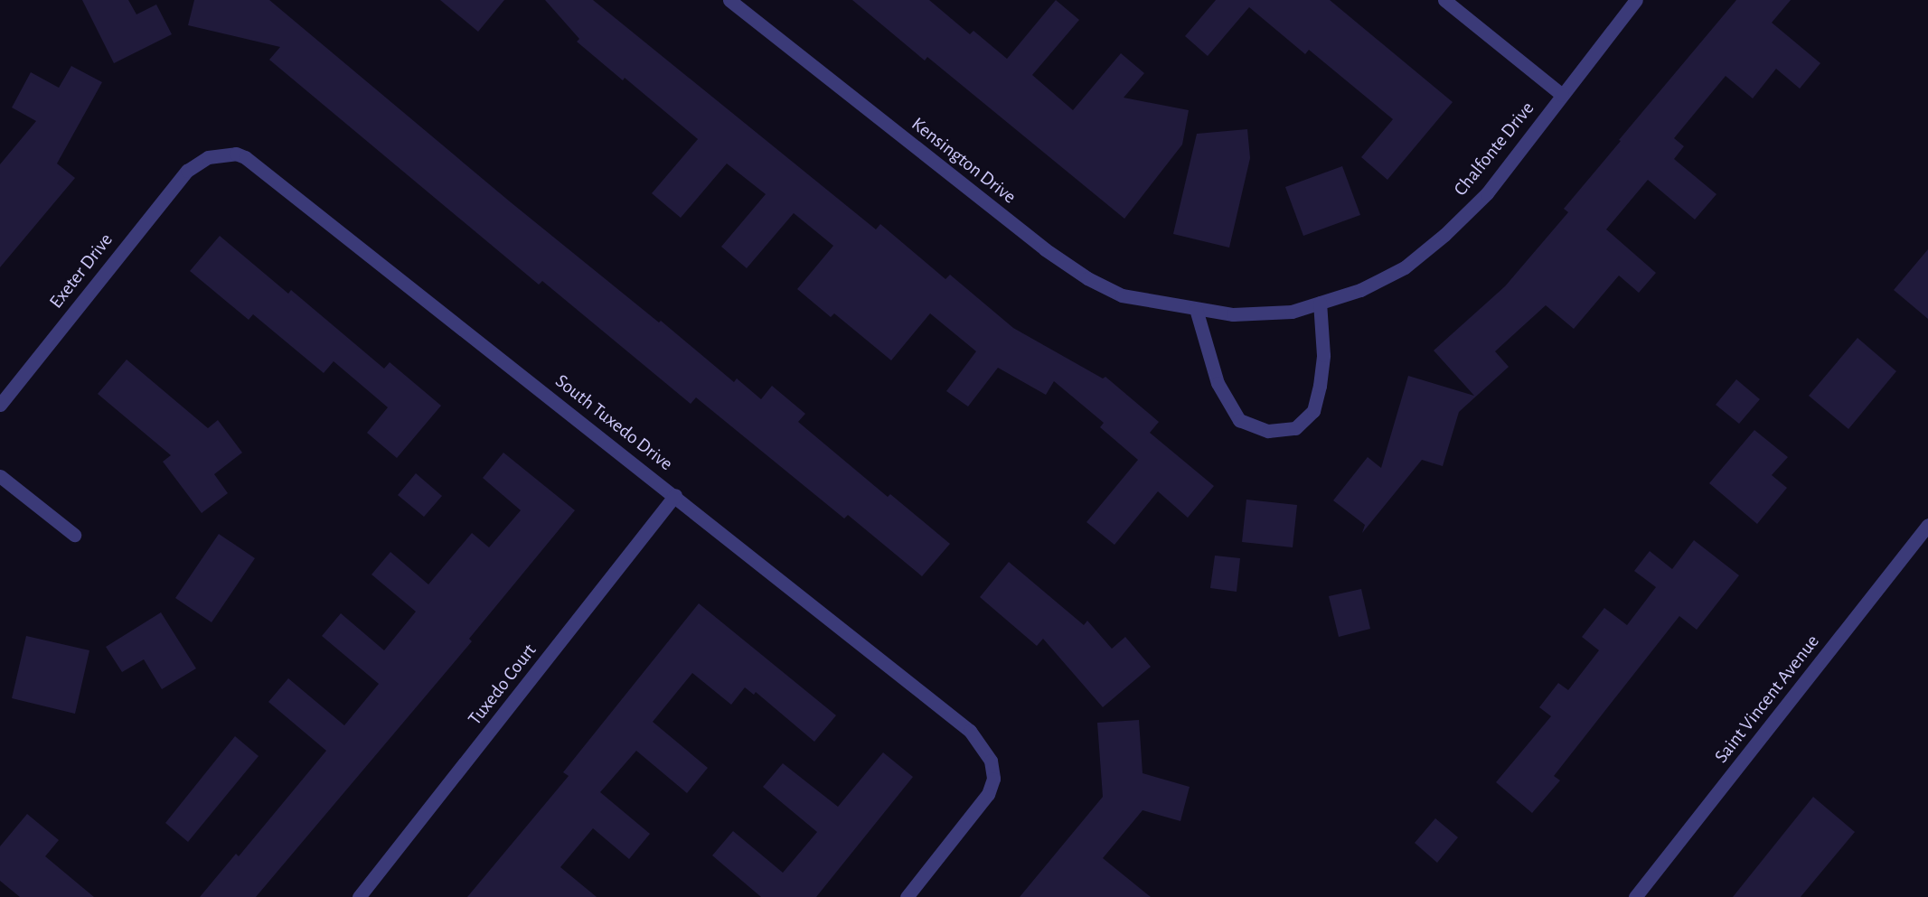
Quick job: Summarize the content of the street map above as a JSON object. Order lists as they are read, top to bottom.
{
  "streets": {
    "street": [
      "Chalfonte Drive",
      "Kensington Drive",
      "Exeter Drive",
      "South Tuxedo Drive",
      "Tuxedo Court",
      "Saint Vincent Avenue"
    ]
  },
  "crossings": [
    ["Chalfonte Drive", "Kensington Drive"],
    ["Exeter Drive", "South Tuxedo Drive"],
    ["South Tuxedo Drive", "Tuxedo Court"]
  ]
}
